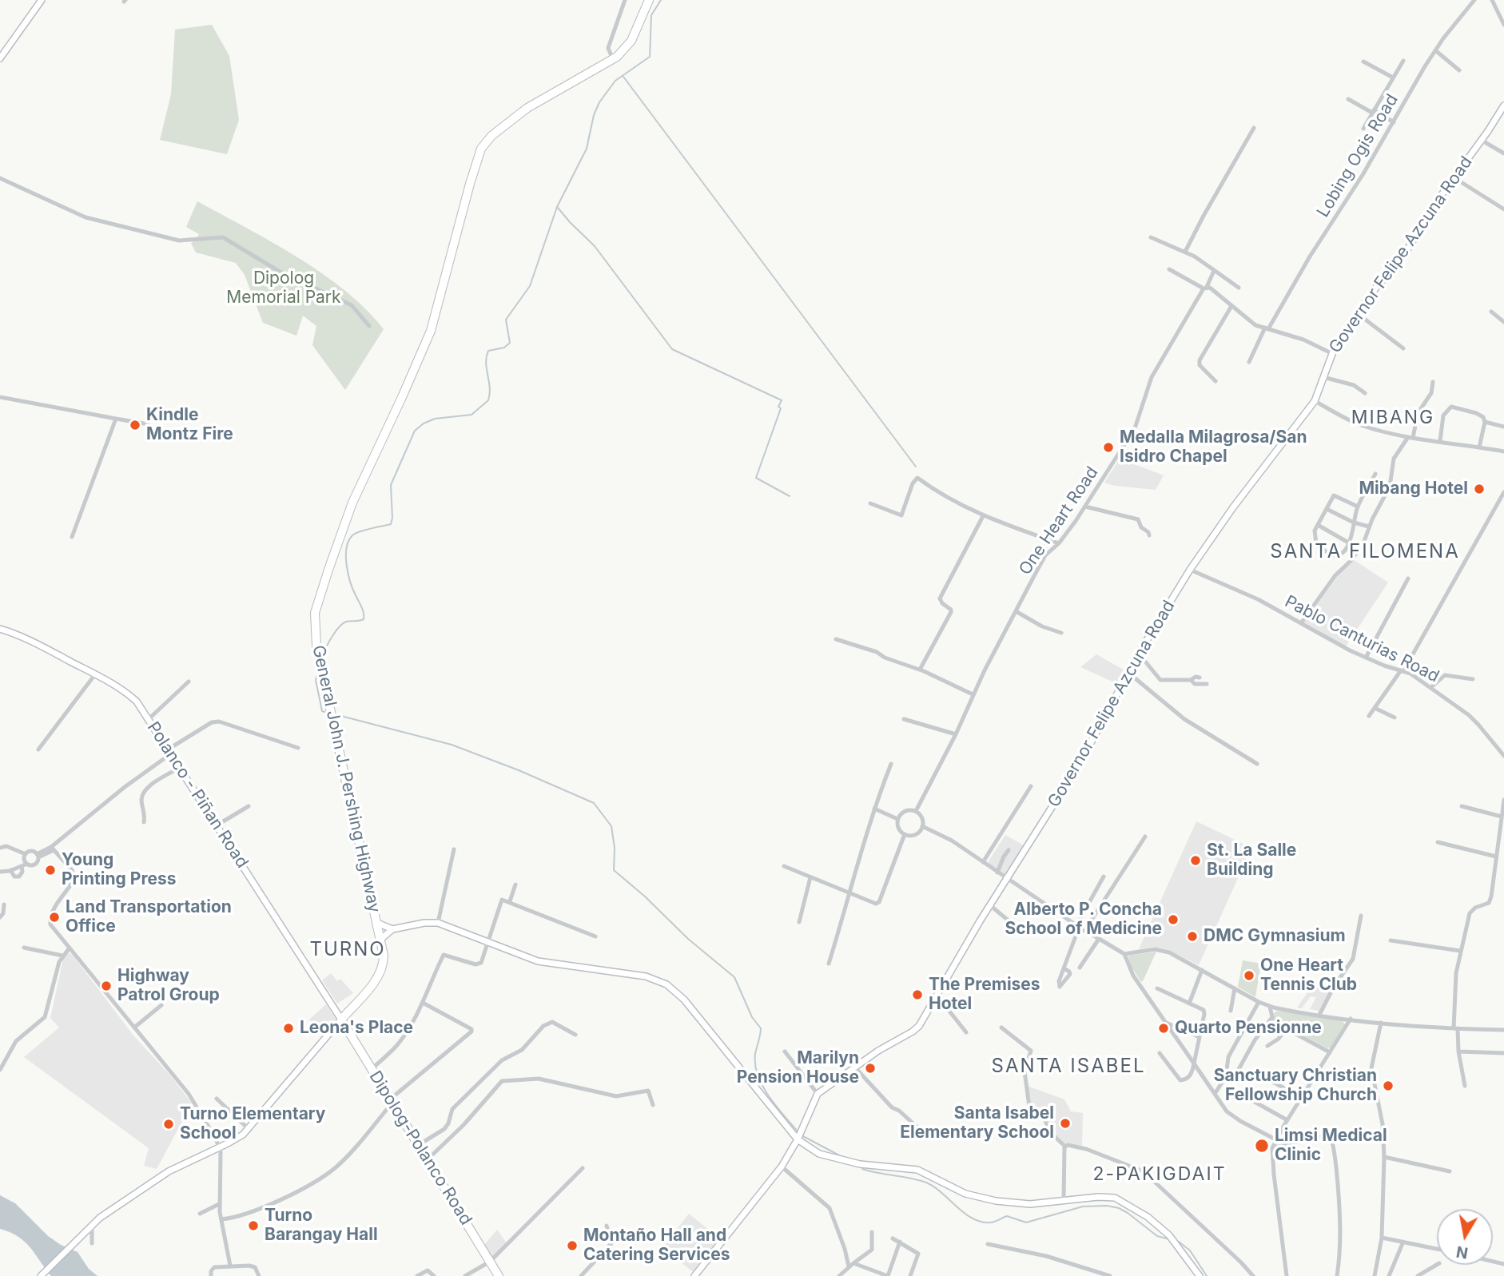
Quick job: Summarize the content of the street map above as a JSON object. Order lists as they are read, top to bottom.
{
  "streets": {
    "highway": ["General John J. Pershing Highway", "Dipolog-Polanco Road"],
    "main road": ["Governor Felipe Azcuna Road", "Polanco - Piñan Road"],
    "street": ["Lobing Ogis Road", "One Heart Road", "Pablo Canturias Road"]
  },
  "crossings": [
    ["Governor Felipe Azcuna Road", "Pablo Canturias Road"],
    ["General John J. Pershing Highway", "Polanco - Piñan Road"],
    ["General John J. Pershing Highway", "Dipolog-Polanco Road"],
    ["Polanco - Piñan Road", "Dipolog-Polanco Road"]
  ],
  "districts": [
    "MIBANG",
    "SANTA FILOMENA",
    "TURNO",
    "SANTA ISABEL",
    "2-PAKIGDAIT"
  ],
  "parks": ["Dipolog Memorial Park"],
  "places": [
    "Kindle Montz Fire",
    "Medalla Milagrosa/San Isidro Chapel",
    "Mibang Hotel",
    "St. La Salle Building",
    "Young Printing Press",
    "Land Transportation Office",
    "Alberto P. Concha School of Medicine",
    "DMC Gymnasium",
    "One Heart Tennis Club",
    "Highway Patrol Group",
    "The Premises Hotel",
    "Leona's Place",
    "Quarto Pensionne",
    "Marilyn Pension House",
    "Sanctuary Christian Fellowship Church",
    "Santa Isabel Elementary School",
    "Turno Elementary School",
    "Limsi Medical Clinic",
    "Turno Barangay Hall",
    "Montaño Hall and Catering Services"
  ],
  "north": "bottom"
}
